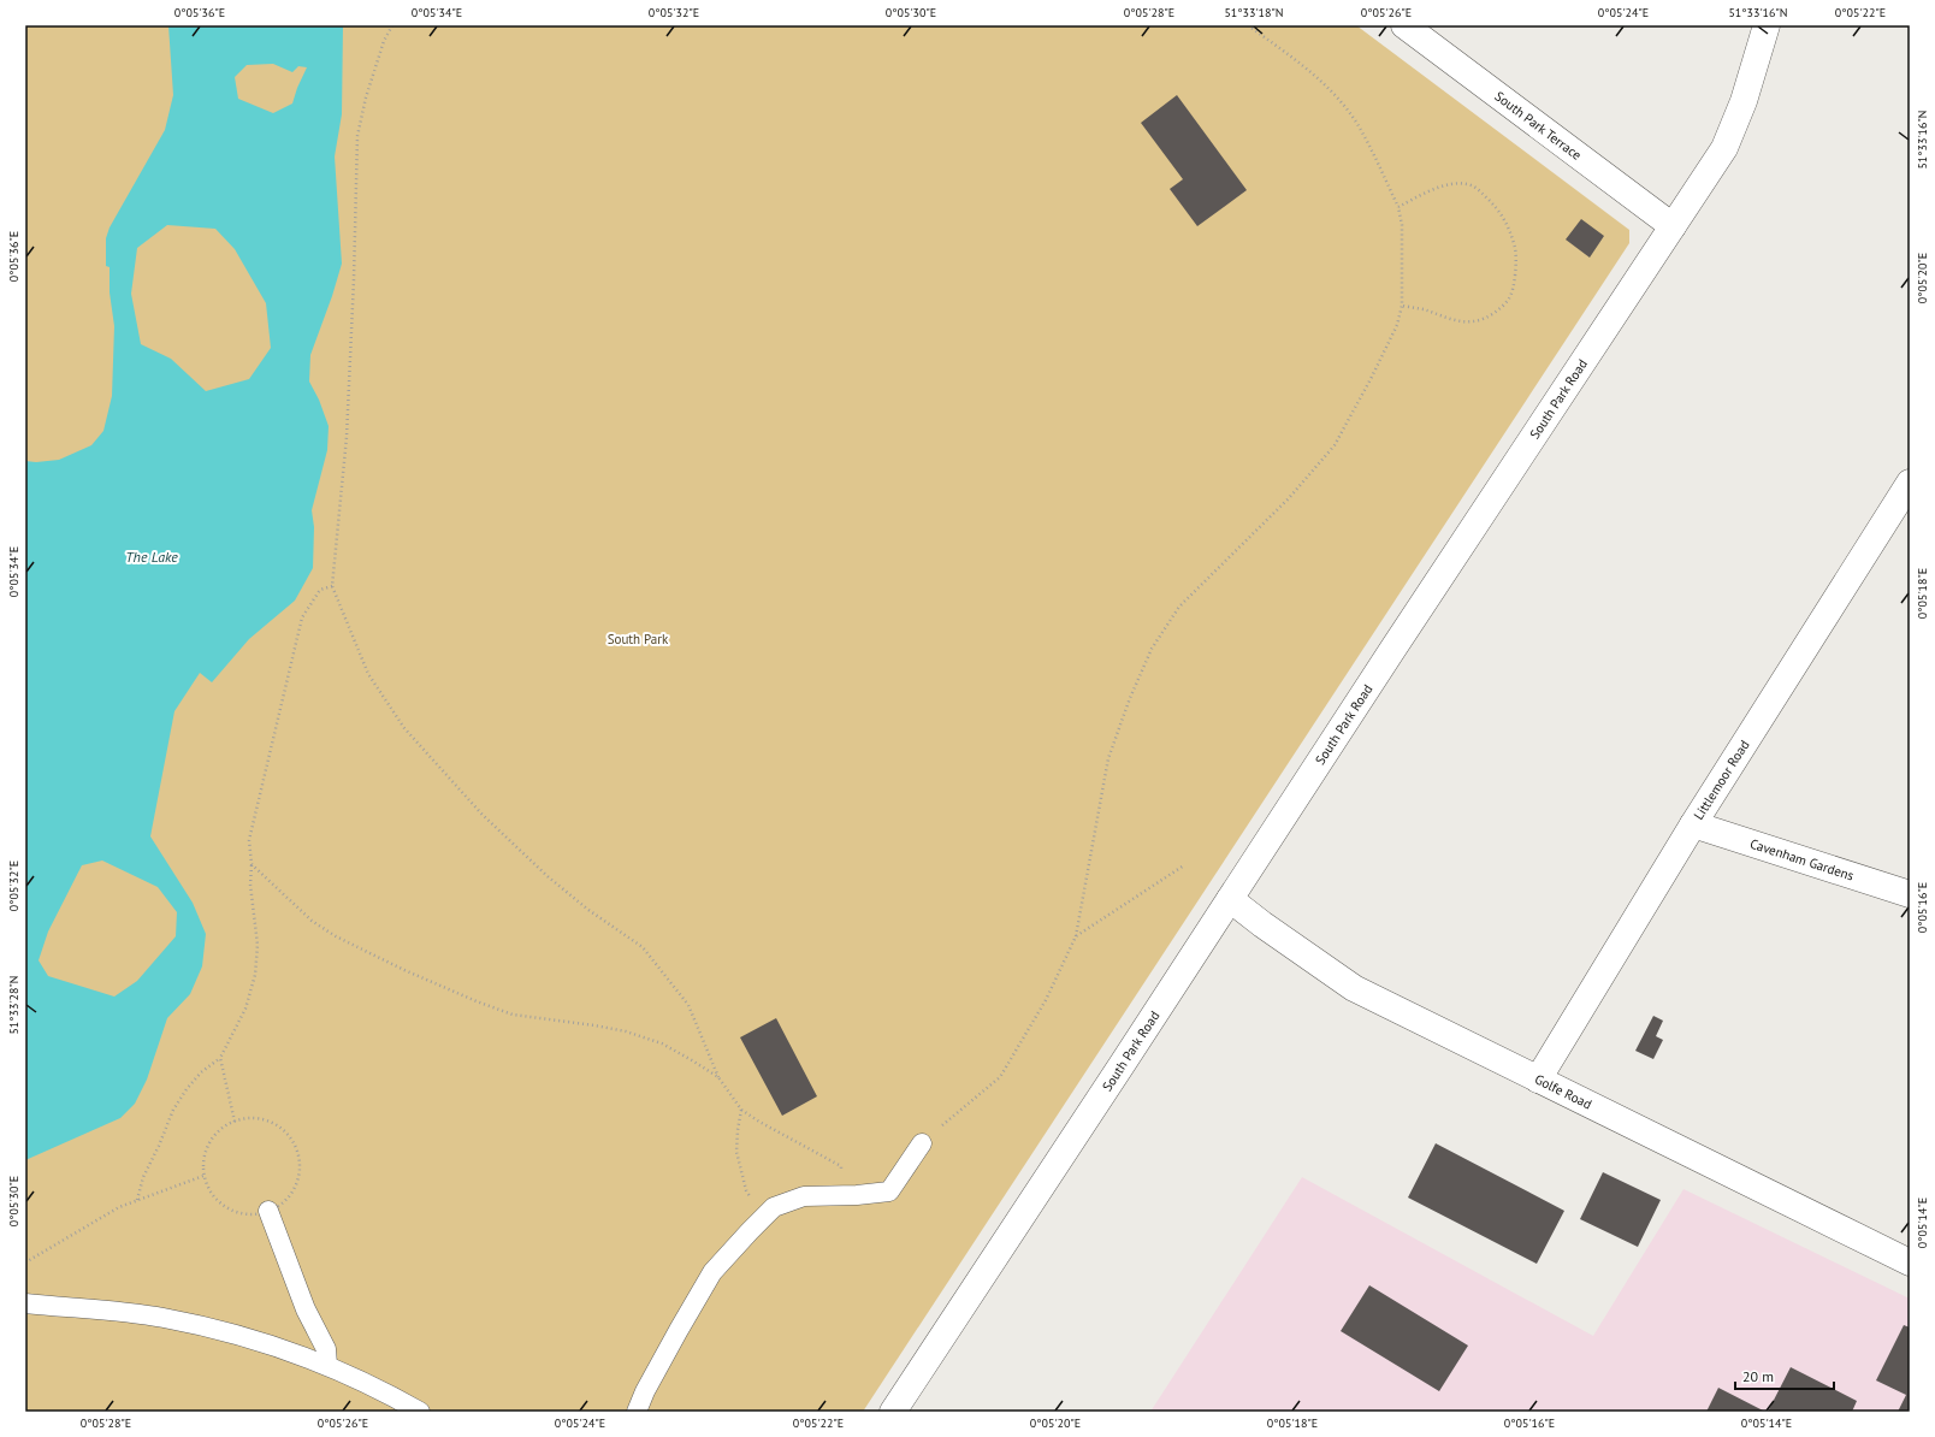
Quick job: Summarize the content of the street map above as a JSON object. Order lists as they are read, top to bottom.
{
  "streets": {
    "street": [
      "South Park Terrace",
      "South Park Road",
      "Littlemoor Road",
      "Cavenham Gardens",
      "Golfe Road"
    ]
  },
  "crossings": [
    ["South Park Terrace", "South Park Road"],
    ["South Park Road", "Golfe Road"],
    ["Littlemoor Road", "Cavenham Gardens"],
    ["Littlemoor Road", "Golfe Road"]
  ],
  "water": ["The Lake"],
  "parks": ["South Park"],
  "scale_bar": "20 m",
  "coordinates": [
    "0°05'36\"E",
    "0°05'34\"E",
    "0°05'32\"E",
    "0°05'30\"E",
    "0°05'28\"E",
    "51°33'18\"N",
    "0°05'26\"E",
    "0°05'24\"E",
    "51°33'16\"N",
    "0°05'22\"E",
    "0°05'20\"E",
    "0°05'18\"E",
    "0°05'16\"E",
    "51°33'28\"N",
    "0°05'14\"E"
  ]
}
